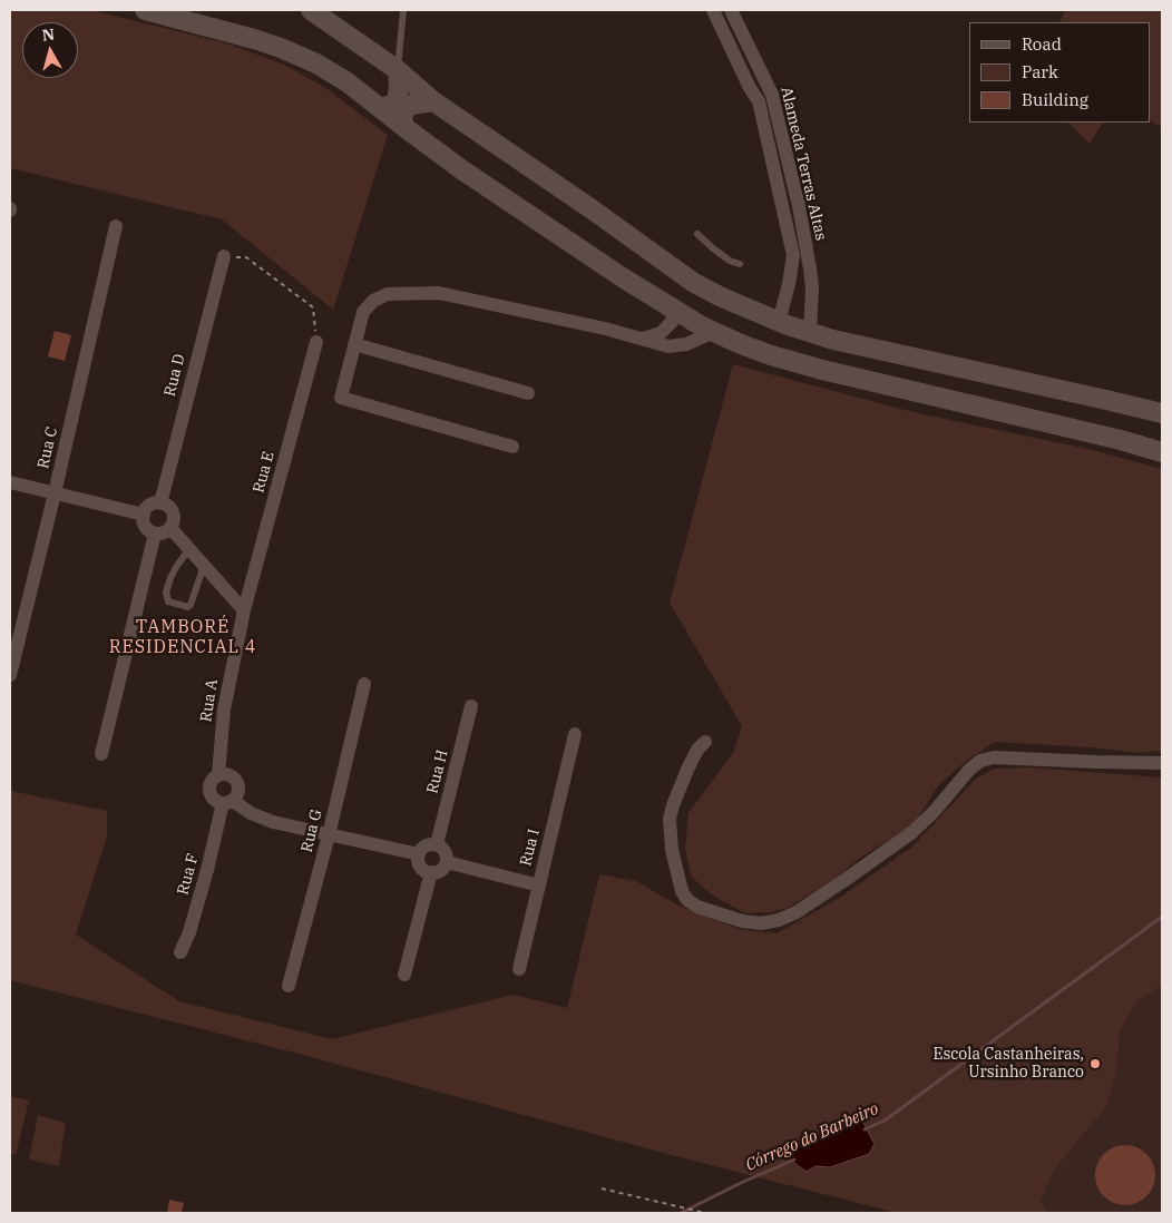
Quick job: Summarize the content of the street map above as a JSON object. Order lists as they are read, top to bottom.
{
  "streets": {
    "street": [
      "Alameda Terras Altas",
      "Rua D",
      "Rua C",
      "Rua E",
      "Rua A",
      "Rua H",
      "Rua G",
      "Rua I",
      "Rua F"
    ]
  },
  "crossings": [
    ["Rua E", "Rua A"],
    ["Rua A", "Rua F"]
  ],
  "districts": ["TAMBORÉ RESIDENCIAL 4"],
  "water": ["Córrego do Barbeiro"],
  "places": ["Escola Castanheiras, Ursinho Branco"],
  "legend": ["Road", "Park", "Building"],
  "north": "top"
}
